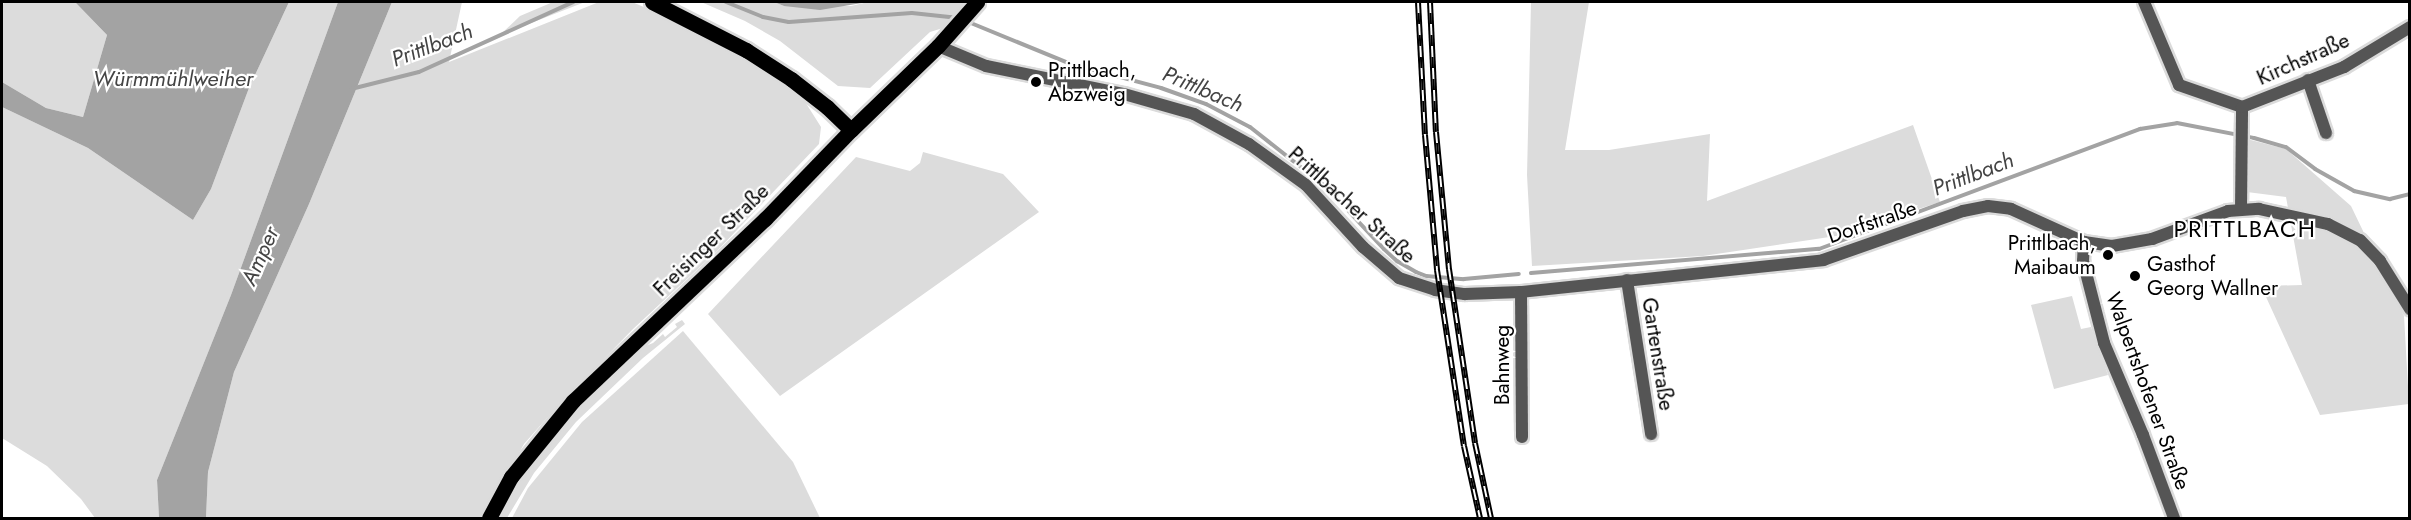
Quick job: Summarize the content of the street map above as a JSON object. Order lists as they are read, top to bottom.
{
  "streets": {
    "main road": ["Freisinger Straße"],
    "street": [
      "Kirchstraße",
      "Prittlbacher Straße",
      "Dorfstraße",
      "Gartenstraße",
      "Bahnweg",
      "Walpertshofener Straße"
    ]
  },
  "crossings": [
    ["Kirchstraße", "Dorfstraße"],
    ["Prittlbacher Straße", "Dorfstraße"],
    ["Prittlbacher Straße", "Freisinger Straße"],
    ["Dorfstraße", "Gartenstraße"],
    ["Dorfstraße", "Bahnweg"],
    ["Dorfstraße", "Walpertshofener Straße"]
  ],
  "districts": ["PRITTLBACH"],
  "water": ["Prittlbach", "Würmmühlweiher", "Amper"],
  "places": ["Prittlbach, Abzweig", "Prittlbach, Maibaum", "Gasthof Georg Wallner"]
}
